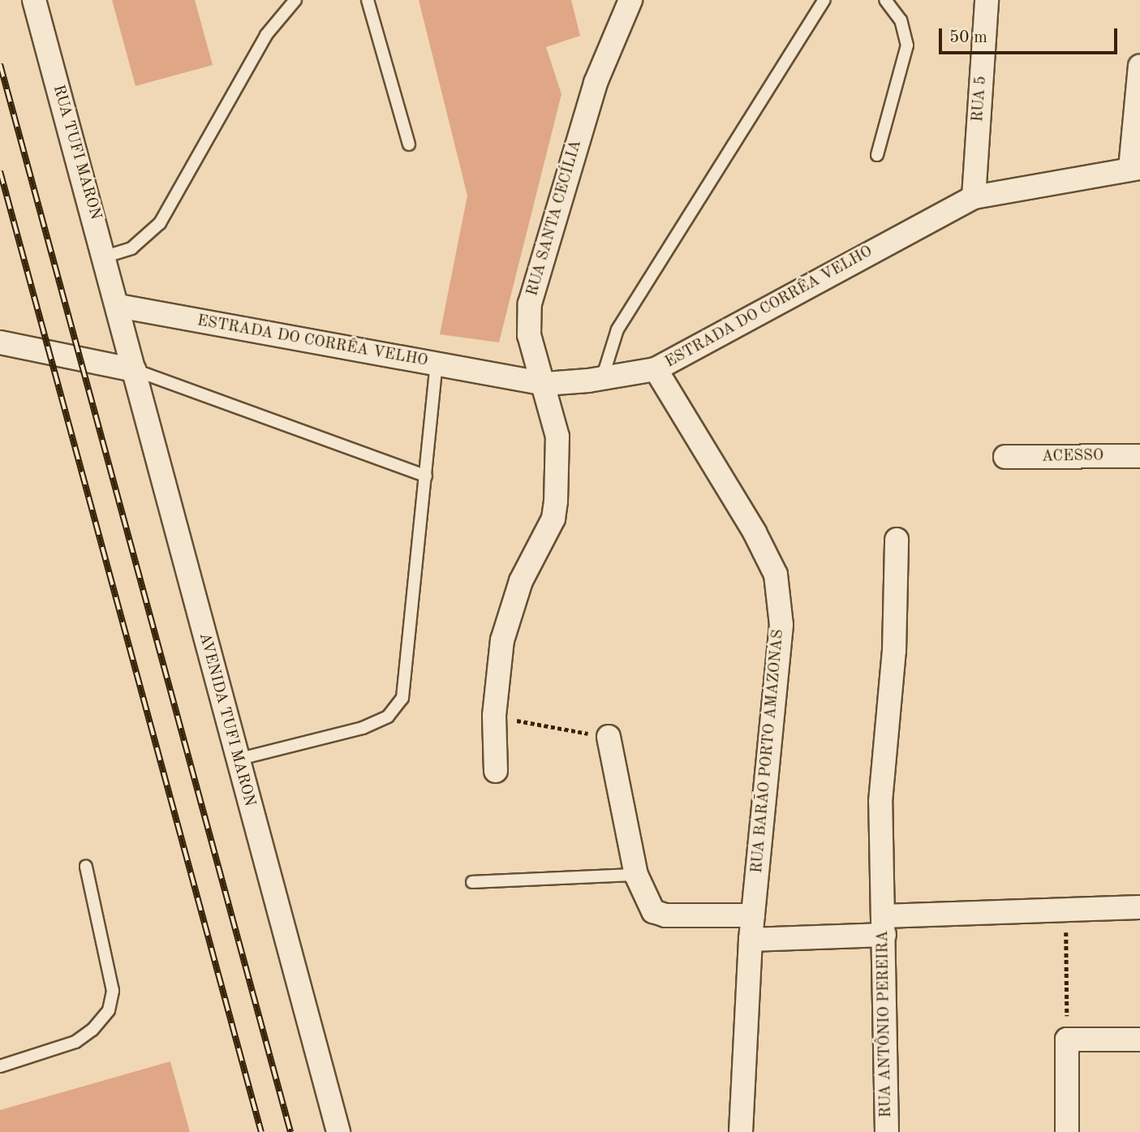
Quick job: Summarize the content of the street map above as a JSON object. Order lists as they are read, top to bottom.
{
  "streets": {
    "street": [
      "RUA 5",
      "RUA TUFI MARON",
      "RUA SANTA CECÍLIA",
      "ESTRADA DO CORRÊA VELHO",
      "ACESSO",
      "AVENIDA TUFI MARON",
      "RUA BARÃO PORTO AMAZONAS",
      "RUA ANTÔNIO PEREIRA"
    ]
  },
  "crossings": [
    ["RUA 5", "ESTRADA DO CORRÊA VELHO"],
    ["RUA TUFI MARON", "ESTRADA DO CORRÊA VELHO"],
    ["RUA TUFI MARON", "AVENIDA TUFI MARON"],
    ["RUA SANTA CECÍLIA", "ESTRADA DO CORRÊA VELHO"],
    ["ESTRADA DO CORRÊA VELHO", "AVENIDA TUFI MARON"],
    ["ESTRADA DO CORRÊA VELHO", "RUA BARÃO PORTO AMAZONAS"]
  ],
  "scale_bar": "50 m"
}
